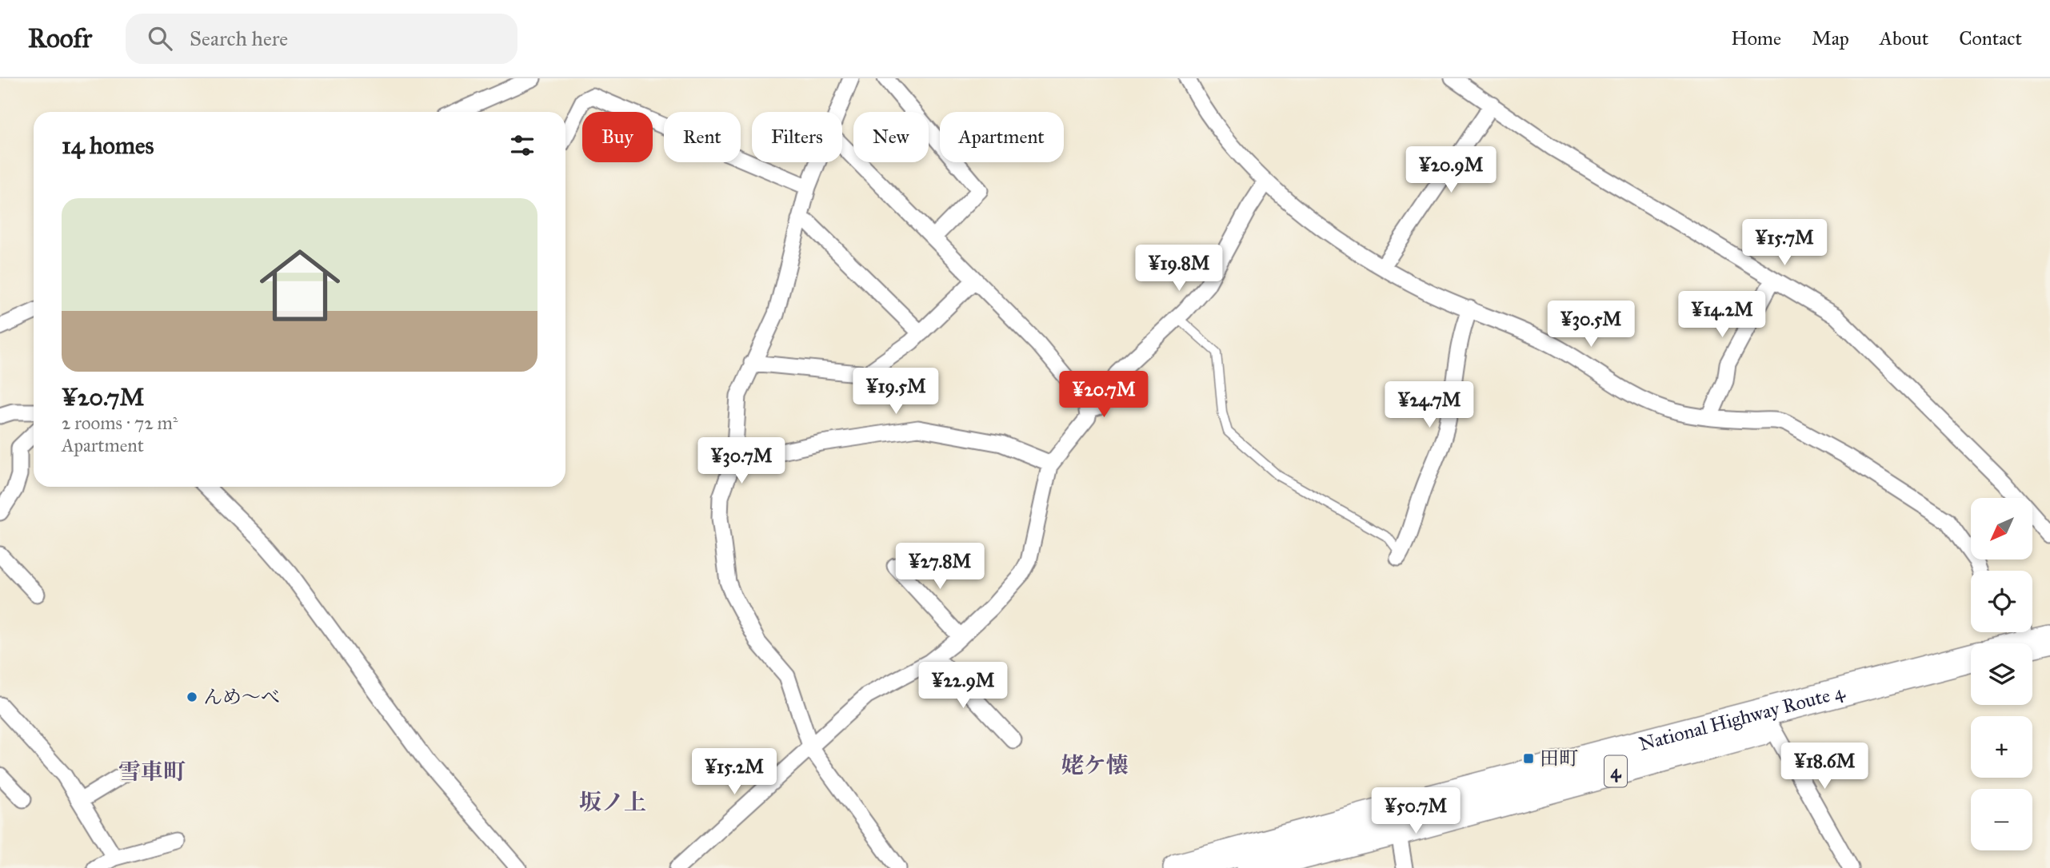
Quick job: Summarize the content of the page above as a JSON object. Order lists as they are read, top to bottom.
{
  "streets": {
    "highway": ["National Highway Route 4", "4"]
  },
  "districts": ["姥ケ懐", "雪車町", "坂ノ上"],
  "places": {
    "other": ["んめ～べ"],
    "transit": ["田町"]
  },
  "north": "bottom left",
  "page": {
    "header": "Roofr",
    "search": "Search here",
    "nav": [
      "Home",
      "Map",
      "About",
      "Contact"
    ],
    "chip": [
      "Buy",
      "Rent",
      "Filters",
      "New",
      "Apartment"
    ],
    "heading": "14 homes",
    "price": [
      "¥20.9M",
      "¥15.7M",
      "¥19.8M",
      "¥14.2M",
      "¥30.5M",
      "¥19.5M",
      "¥20.7M",
      "¥24.7M",
      "¥30.7M",
      "¥27.8M",
      "¥22.9M",
      "¥18.6M",
      "¥15.2M",
      "¥50.7M"
    ],
    "list": [
      {
        "name": "¥20.7M",
        "note": "2 rooms · 72 m² · Apartment"
      }
    ],
    "map_buttons": ["+", "−"]
  }
}
